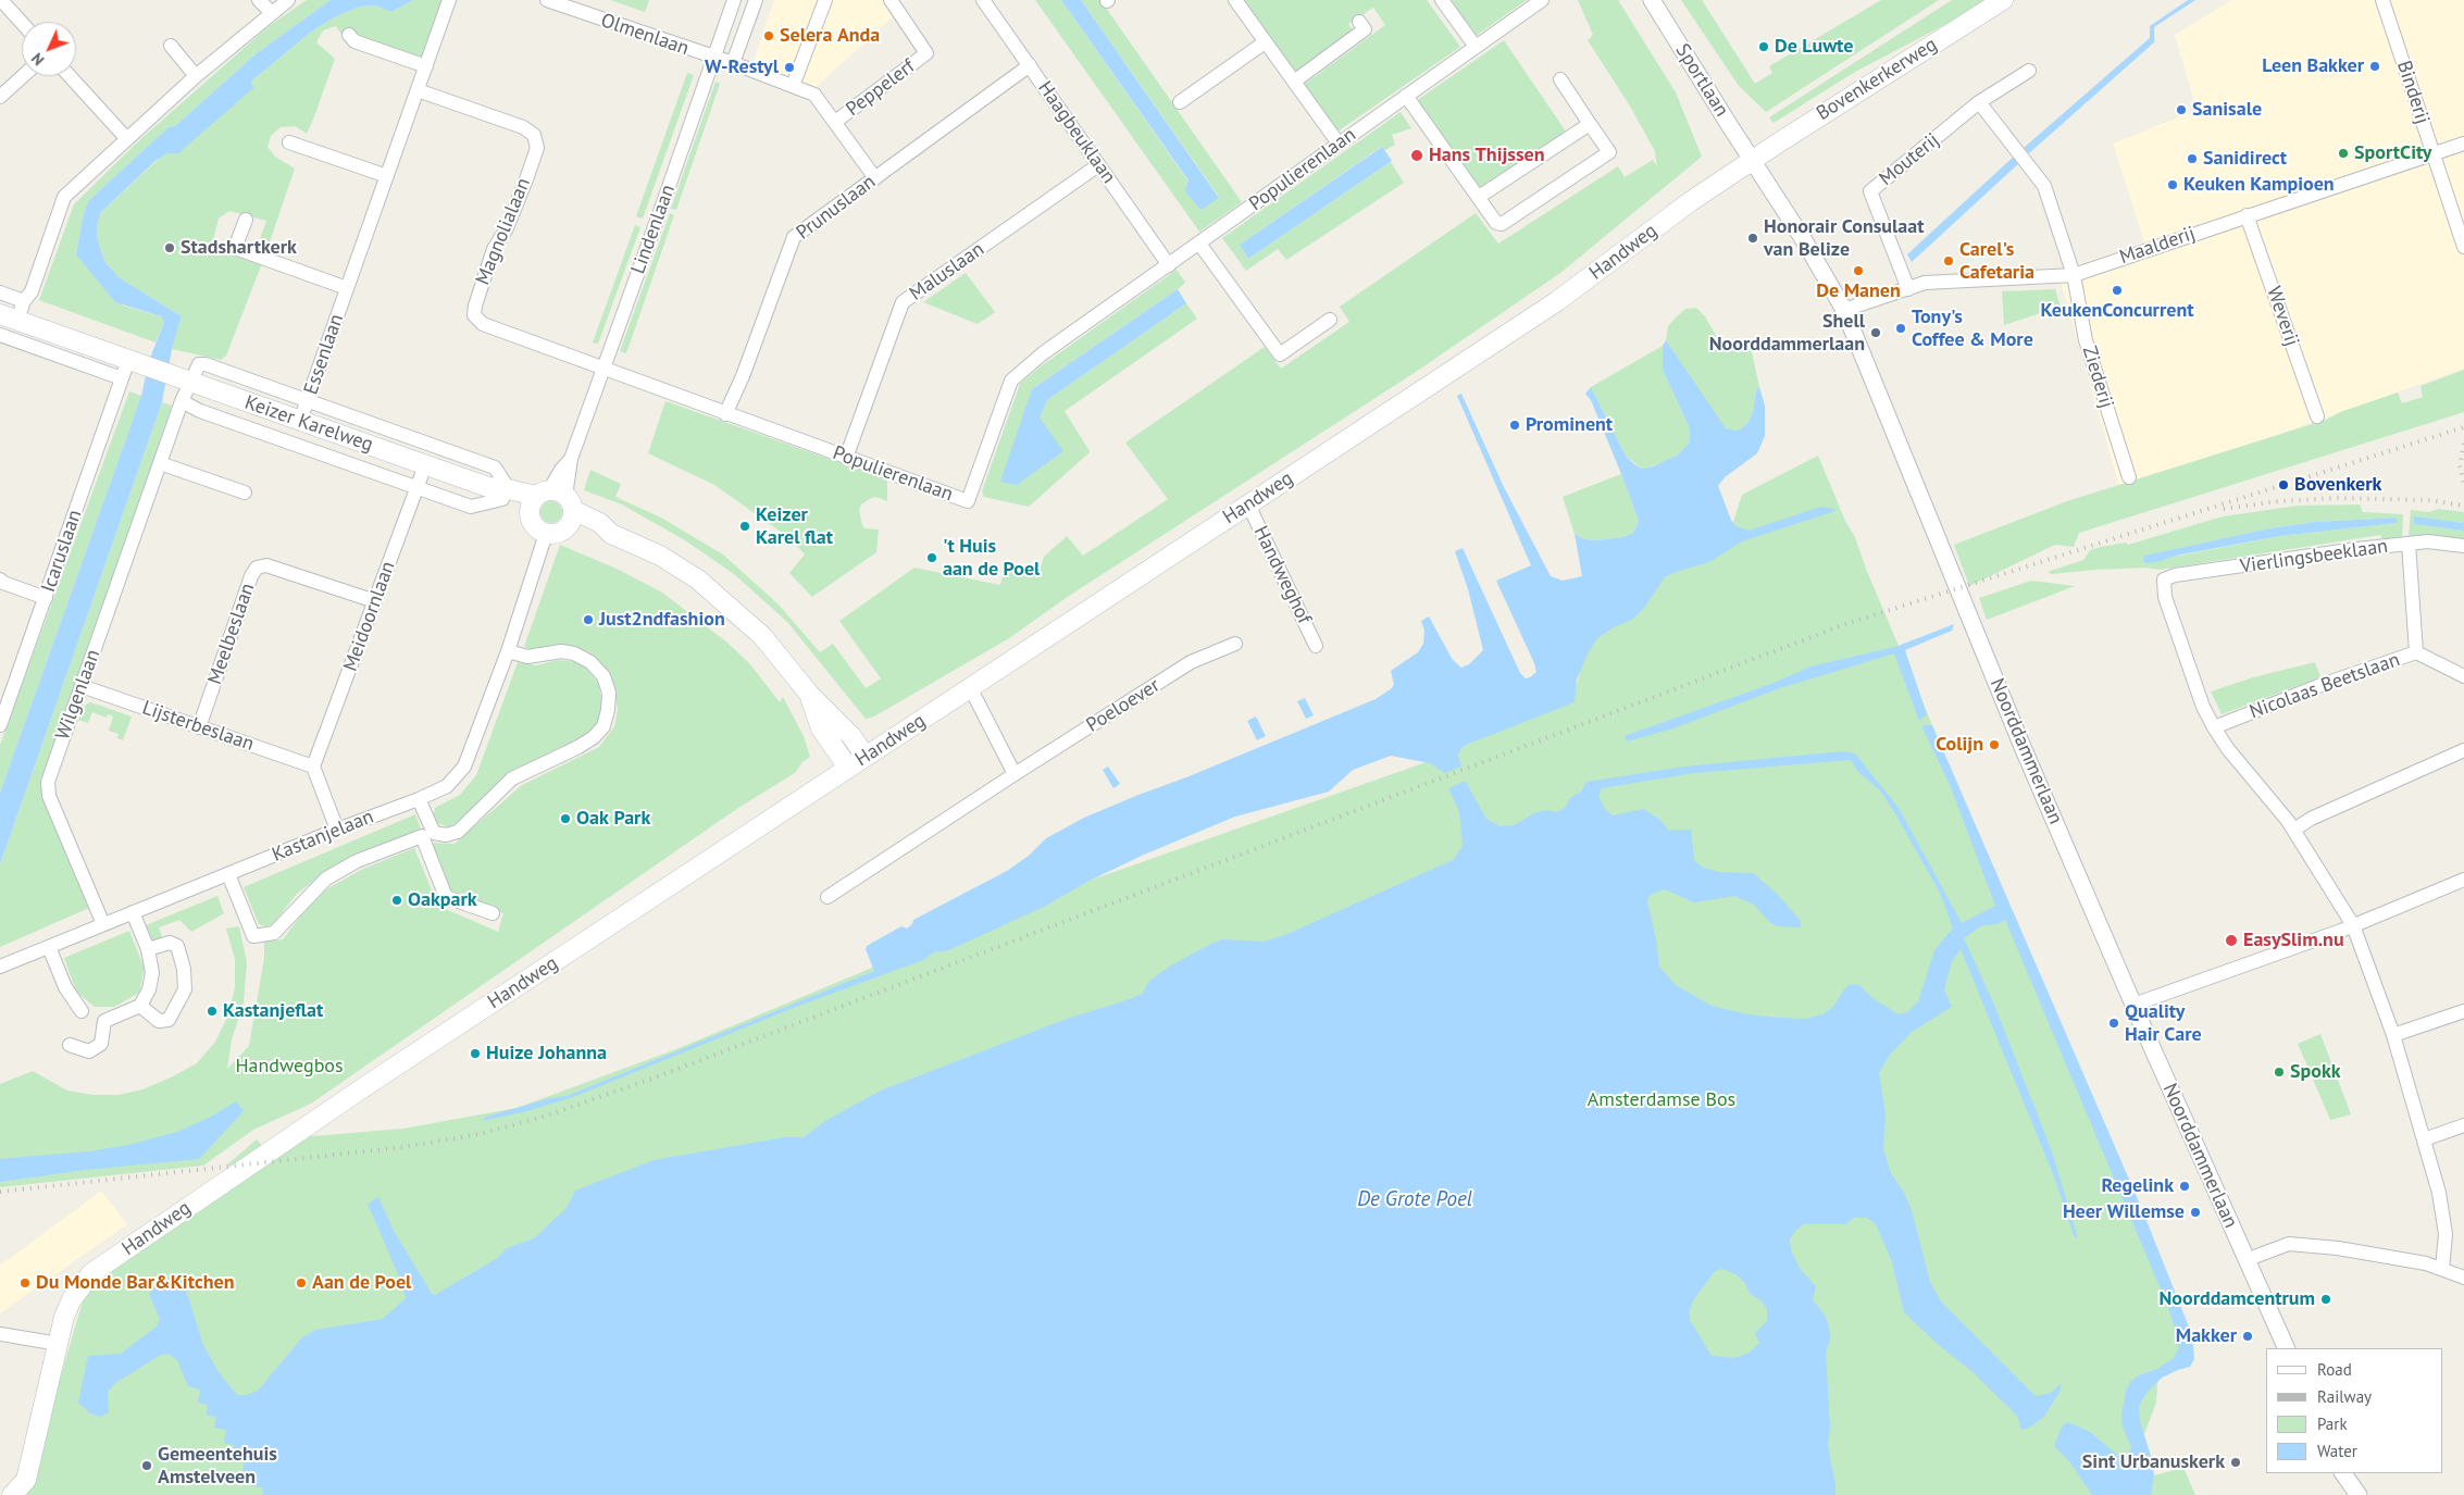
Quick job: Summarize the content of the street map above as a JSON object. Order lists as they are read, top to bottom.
{
  "streets": {
    "main road": ["Bovenkerkerweg", "Handweg", "Keizer Karelweg"],
    "street": [
      "Olmenlaan",
      "Sportlaan",
      "Peppelerf",
      "Binderij",
      "Haagbeuklaan",
      "Mouterij",
      "Populierenlaan",
      "Prunuslaan",
      "Lindenlaan",
      "Magnolialaan",
      "Maalderij",
      "Maluslaan",
      "Weverij",
      "Essenlaan",
      "Ziederij",
      "Icaruslaan",
      "Vierlingsbeeklaan",
      "Handweghof",
      "Meidoornlaan",
      "Meelbeslaan",
      "Nicolaas Beetslaan",
      "Wilgenlaan",
      "Poeloever",
      "Lijsterbeslaan",
      "Noorddammerlaan",
      "Kastanjelaan"
    ]
  },
  "crossings": [
    ["Olmenlaan", "Peppelerf"],
    ["Olmenlaan", "Lindenlaan"],
    ["Bovenkerkerweg", "Sportlaan"],
    ["Bovenkerkerweg", "Handweg"],
    ["Bovenkerkerweg", "Noorddammerlaan"],
    ["Sportlaan", "Handweg"],
    ["Sportlaan", "Noorddammerlaan"],
    ["Peppelerf", "Prunuslaan"],
    ["Peppelerf", "Lindenlaan"],
    ["Binderij", "Maalderij"],
    ["Haagbeuklaan", "Populierenlaan"],
    ["Haagbeuklaan", "Prunuslaan"],
    ["Haagbeuklaan", "Maluslaan"],
    ["Mouterij", "Maalderij"],
    ["Populierenlaan", "Prunuslaan"],
    ["Populierenlaan", "Lindenlaan"],
    ["Populierenlaan", "Magnolialaan"],
    ["Populierenlaan", "Maluslaan"],
    ["Lindenlaan", "Magnolialaan"],
    ["Lindenlaan", "Keizer Karelweg"],
    ["Magnolialaan", "Essenlaan"],
    ["Maalderij", "Weverij"],
    ["Maalderij", "Ziederij"],
    ["Maalderij", "Noorddammerlaan"],
    ["Handweg", "Keizer Karelweg"],
    ["Handweg", "Handweghof"],
    ["Handweg", "Noorddammerlaan"],
    ["Essenlaan", "Keizer Karelweg"],
    ["Keizer Karelweg", "Icaruslaan"],
    ["Keizer Karelweg", "Meidoornlaan"],
    ["Keizer Karelweg", "Wilgenlaan"],
    ["Keizer Karelweg", "Kastanjelaan"],
    ["Vierlingsbeeklaan", "Nicolaas Beetslaan"],
    ["Meidoornlaan", "Meelbeslaan"],
    ["Meidoornlaan", "Lijsterbeslaan"],
    ["Meelbeslaan", "Lijsterbeslaan"],
    ["Wilgenlaan", "Lijsterbeslaan"],
    ["Wilgenlaan", "Kastanjelaan"]
  ],
  "water": ["De Grote Poel"],
  "parks": ["Handwegbos", "Amsterdamse Bos"],
  "places": [
    "Selera Anda",
    "De Luwte",
    "Leen Bakker",
    "W-Restyl",
    "Sanisale",
    "SportCity",
    "Hans Thijssen",
    "Sanidirect",
    "Keuken Kampioen",
    "Honorair Consulaat van Belize",
    "Stadshartkerk",
    "Carel's Cafetaria",
    "De Manen",
    "KeukenConcurrent",
    "Tony's Coffee & More",
    "Shell Noorddammerlaan",
    "Prominent",
    "Bovenkerk",
    "Keizer Karel flat",
    "'t Huis aan de Poel",
    "Just2ndfashion",
    "Colijn",
    "Oak Park",
    "Oakpark",
    "EasySlim.nu",
    "Kastanjeflat",
    "Quality Hair Care",
    "Huize Johanna",
    "Spokk",
    "Regelink",
    "Heer Willemse",
    "Du Monde Bar&Kitchen",
    "Aan de Poel",
    "Noorddamcentrum",
    "Makker",
    "Sint Urbanuskerk",
    "Gemeentehuis Amstelveen"
  ],
  "legend": [
    "Road",
    "Railway",
    "Park",
    "Water"
  ],
  "north": "bottom left"
}
